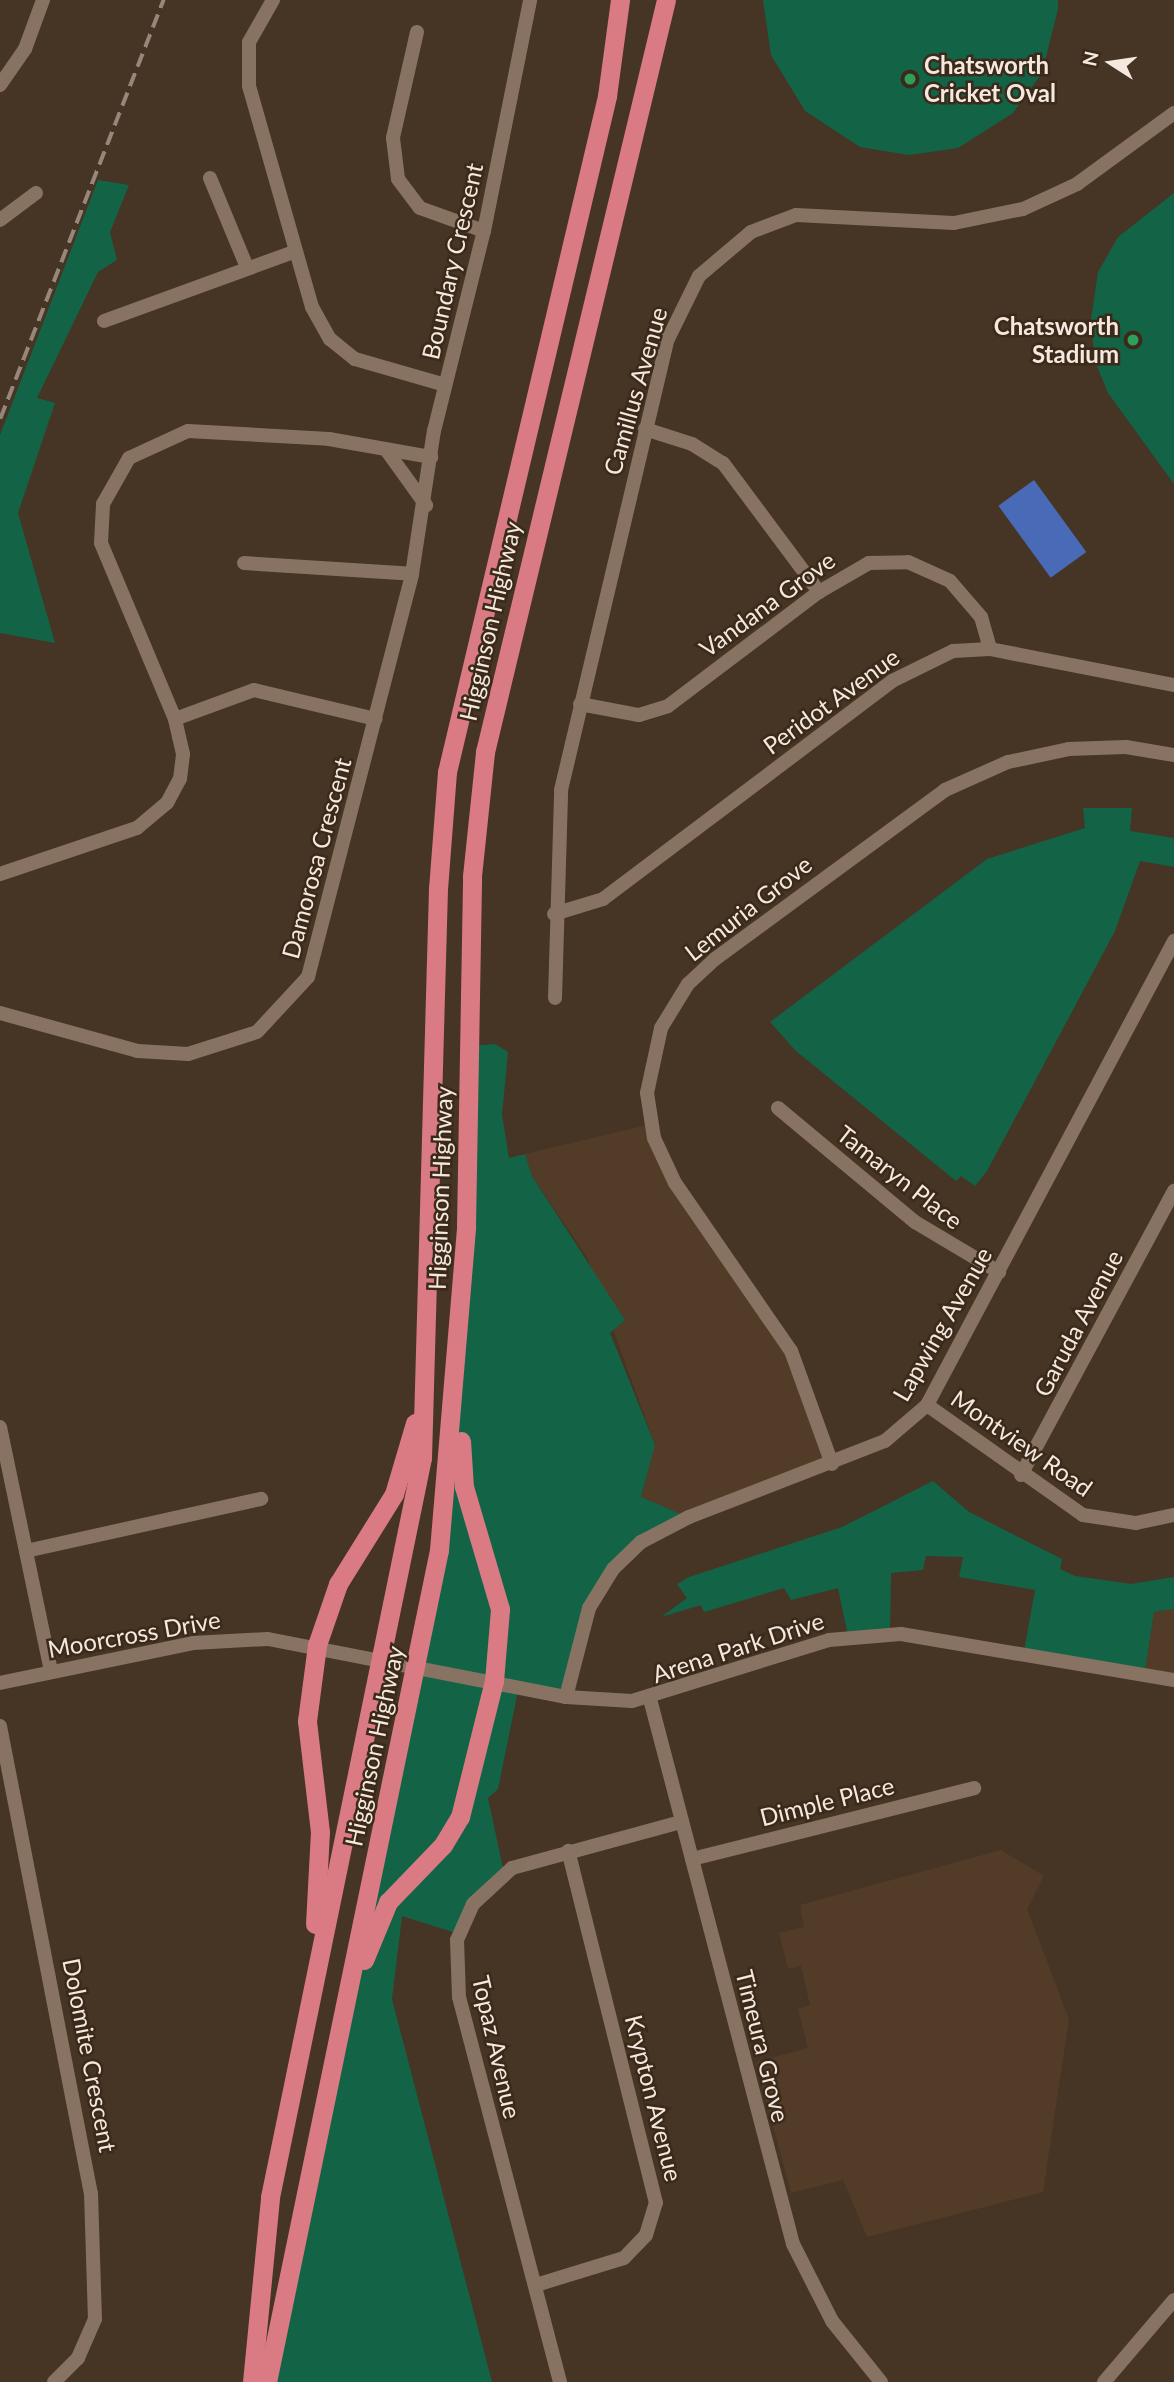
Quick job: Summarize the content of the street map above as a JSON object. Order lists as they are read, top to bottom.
{
  "streets": {
    "highway": ["Higginson Highway"],
    "street": [
      "Boundary Crescent",
      "Camillus Avenue",
      "Vandana Grove",
      "Peridot Avenue",
      "Damorosa Crescent",
      "Lemuria Grove",
      "Tamaryn Place",
      "Garuda Avenue",
      "Lapwing Avenue",
      "Montview Road",
      "Moorcross Drive",
      "Arena Park Drive",
      "Dimple Place",
      "Timeura Grove",
      "Topaz Avenue",
      "Dolomite Crescent",
      "Krypton Avenue"
    ]
  },
  "crossings": [
    ["Boundary Crescent", "Damorosa Crescent"],
    ["Camillus Avenue", "Vandana Grove"],
    ["Camillus Avenue", "Peridot Avenue"],
    ["Vandana Grove", "Peridot Avenue"],
    ["Higginson Highway", "Moorcross Drive"],
    ["Higginson Highway", "Arena Park Drive"],
    ["Lemuria Grove", "Lapwing Avenue"],
    ["Tamaryn Place", "Lapwing Avenue"],
    ["Garuda Avenue", "Montview Road"],
    ["Lapwing Avenue", "Montview Road"],
    ["Lapwing Avenue", "Arena Park Drive"],
    ["Moorcross Drive", "Arena Park Drive"],
    ["Arena Park Drive", "Timeura Grove"],
    ["Dimple Place", "Timeura Grove"],
    ["Timeura Grove", "Topaz Avenue"],
    ["Topaz Avenue", "Krypton Avenue"]
  ],
  "places": ["Chatsworth Cricket Oval", "Chatsworth Stadium"],
  "north": "left"
}
